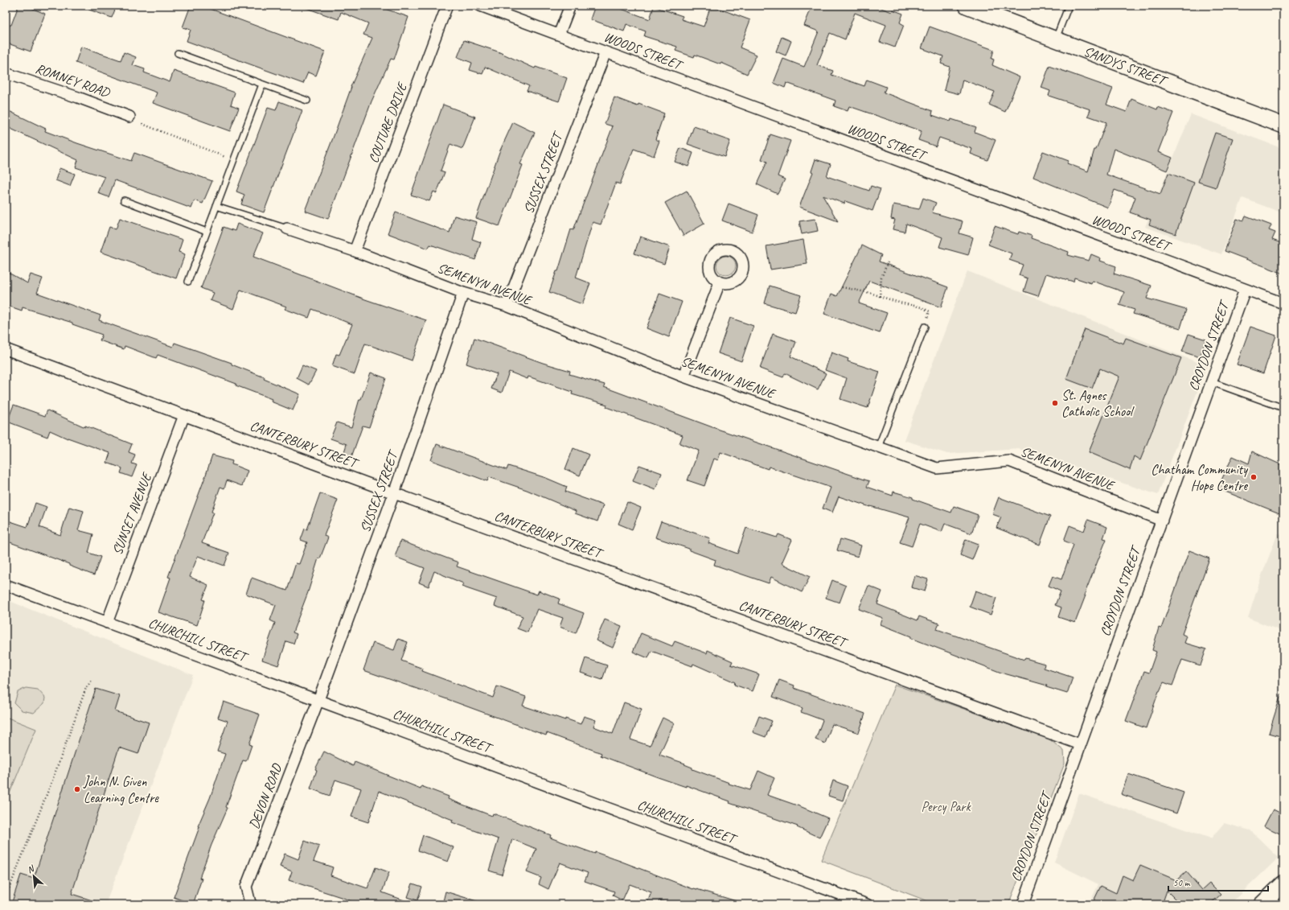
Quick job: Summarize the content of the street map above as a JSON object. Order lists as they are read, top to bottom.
{
  "streets": {
    "street": [
      "WOODS STREET",
      "SANDYS STREET",
      "ROMNEY ROAD",
      "COUTURE DRIVE",
      "SUSSEX STREET",
      "SEMENYN AVENUE",
      "CROYDON STREET",
      "CANTERBURY STREET",
      "SUNSET AVENUE",
      "CHURCHILL STREET",
      "DEVON ROAD"
    ]
  },
  "crossings": [
    ["WOODS STREET", "SUSSEX STREET"],
    ["WOODS STREET", "CROYDON STREET"],
    ["COUTURE DRIVE", "SEMENYN AVENUE"],
    ["SUSSEX STREET", "SEMENYN AVENUE"],
    ["SUSSEX STREET", "CANTERBURY STREET"],
    ["SUSSEX STREET", "CHURCHILL STREET"],
    ["SUSSEX STREET", "DEVON ROAD"],
    ["SEMENYN AVENUE", "CROYDON STREET"],
    ["CROYDON STREET", "CANTERBURY STREET"],
    ["CANTERBURY STREET", "SUNSET AVENUE"],
    ["SUNSET AVENUE", "CHURCHILL STREET"],
    ["CHURCHILL STREET", "DEVON ROAD"]
  ],
  "parks": ["Percy Park"],
  "places": ["St. Agnes Catholic School", "Chatham Community Hope Centre", "John N. Given Learning Centre"],
  "scale_bar": "50 m",
  "north": "top left"
}
